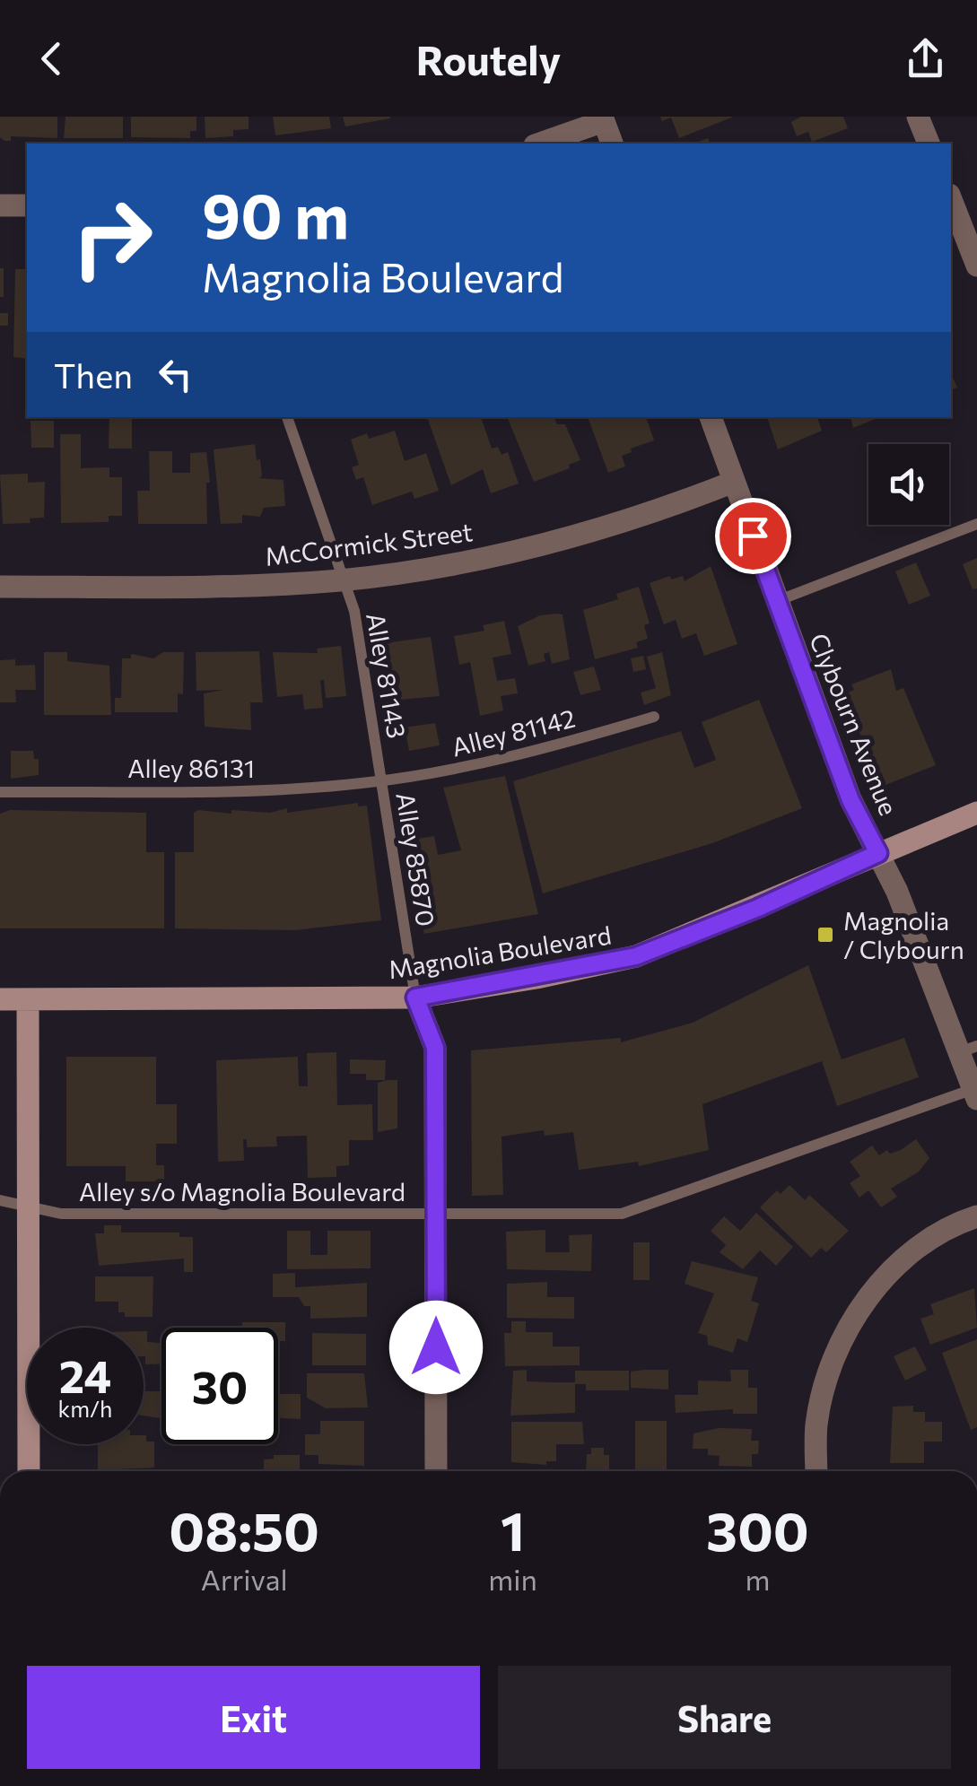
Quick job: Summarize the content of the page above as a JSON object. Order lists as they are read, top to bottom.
{
  "streets": {
    "main road": ["Magnolia Boulevard"],
    "street": ["McCormick Street", "Clybourn Avenue"],
    "lane": [
      "Alley 81143",
      "Alley 81142",
      "Alley 86131",
      "Alley 85870",
      "Alley s/o Magnolia Boulevard"
    ]
  },
  "crossings": [
    ["McCormick Street", "Alley 81143"],
    ["McCormick Street", "Clybourn Avenue"],
    ["Alley 81143", "Alley 81142"],
    ["Alley 81143", "Alley 86131"],
    ["Alley 81143", "Alley 85870"],
    ["Clybourn Avenue", "Magnolia Boulevard"],
    ["Clybourn Avenue", "Alley s/o Magnolia Boulevard"],
    ["Alley 81142", "Alley 86131"],
    ["Alley 81142", "Alley 85870"],
    ["Alley 86131", "Alley 85870"],
    ["Alley 85870", "Magnolia Boulevard"]
  ],
  "places": {
    "transit": ["Magnolia / Clybourn"]
  },
  "page": {
    "header": "Routely",
    "turn": ["90 m", "Magnolia Boulevard"],
    "then": "Then",
    "speed": "24 km/h",
    "limit": "30",
    "eta": [
      "08:50",
      "Arrival",
      "1",
      "min",
      "300",
      "m"
    ],
    "buttons": ["Exit", "Share"]
  }
}
